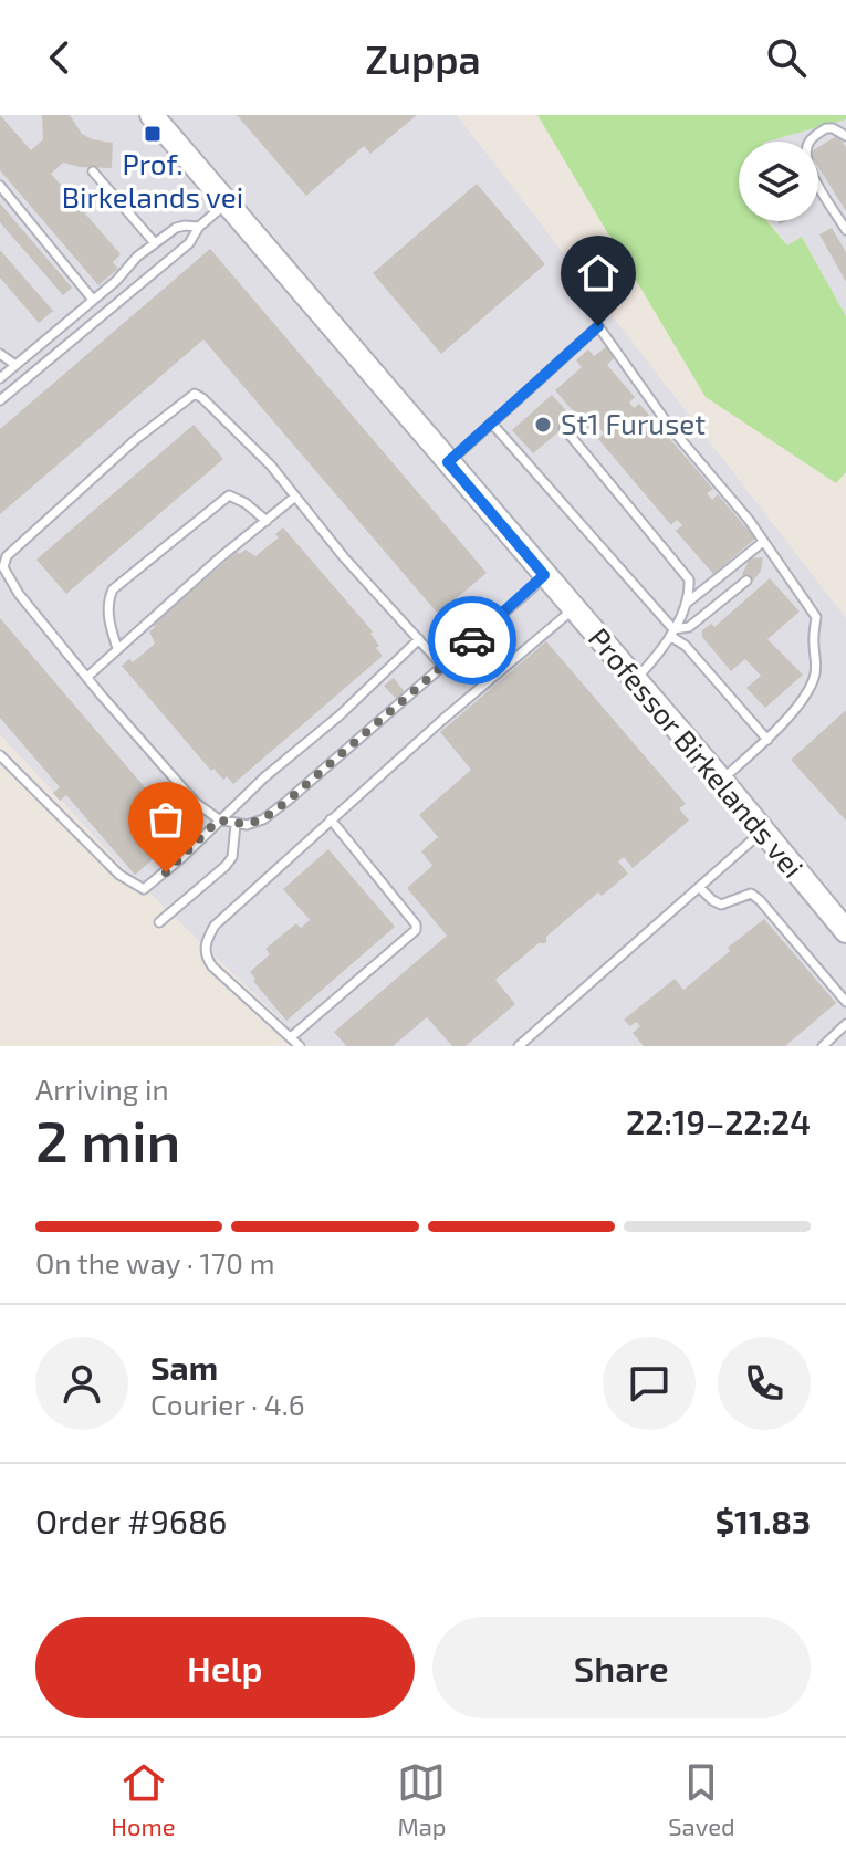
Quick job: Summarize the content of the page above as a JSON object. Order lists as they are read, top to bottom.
{
  "streets": {
    "main road": ["Professor Birkelands vei"]
  },
  "places": {
    "transit": ["Prof. Birkelands vei"],
    "other": ["St1 Furuset"]
  },
  "page": {
    "header": "Zuppa",
    "heading": ["2 min", "Arriving in", "22:19–22:24"],
    "panel": [
      "Sam",
      "Courier · 4.6",
      "Order #9686",
      "$11.83"
    ],
    "bar": "On the way · 170 m",
    "buttons": ["Help", "Share"],
    "tabs": ["Home", "Map", "Saved"]
  }
}
